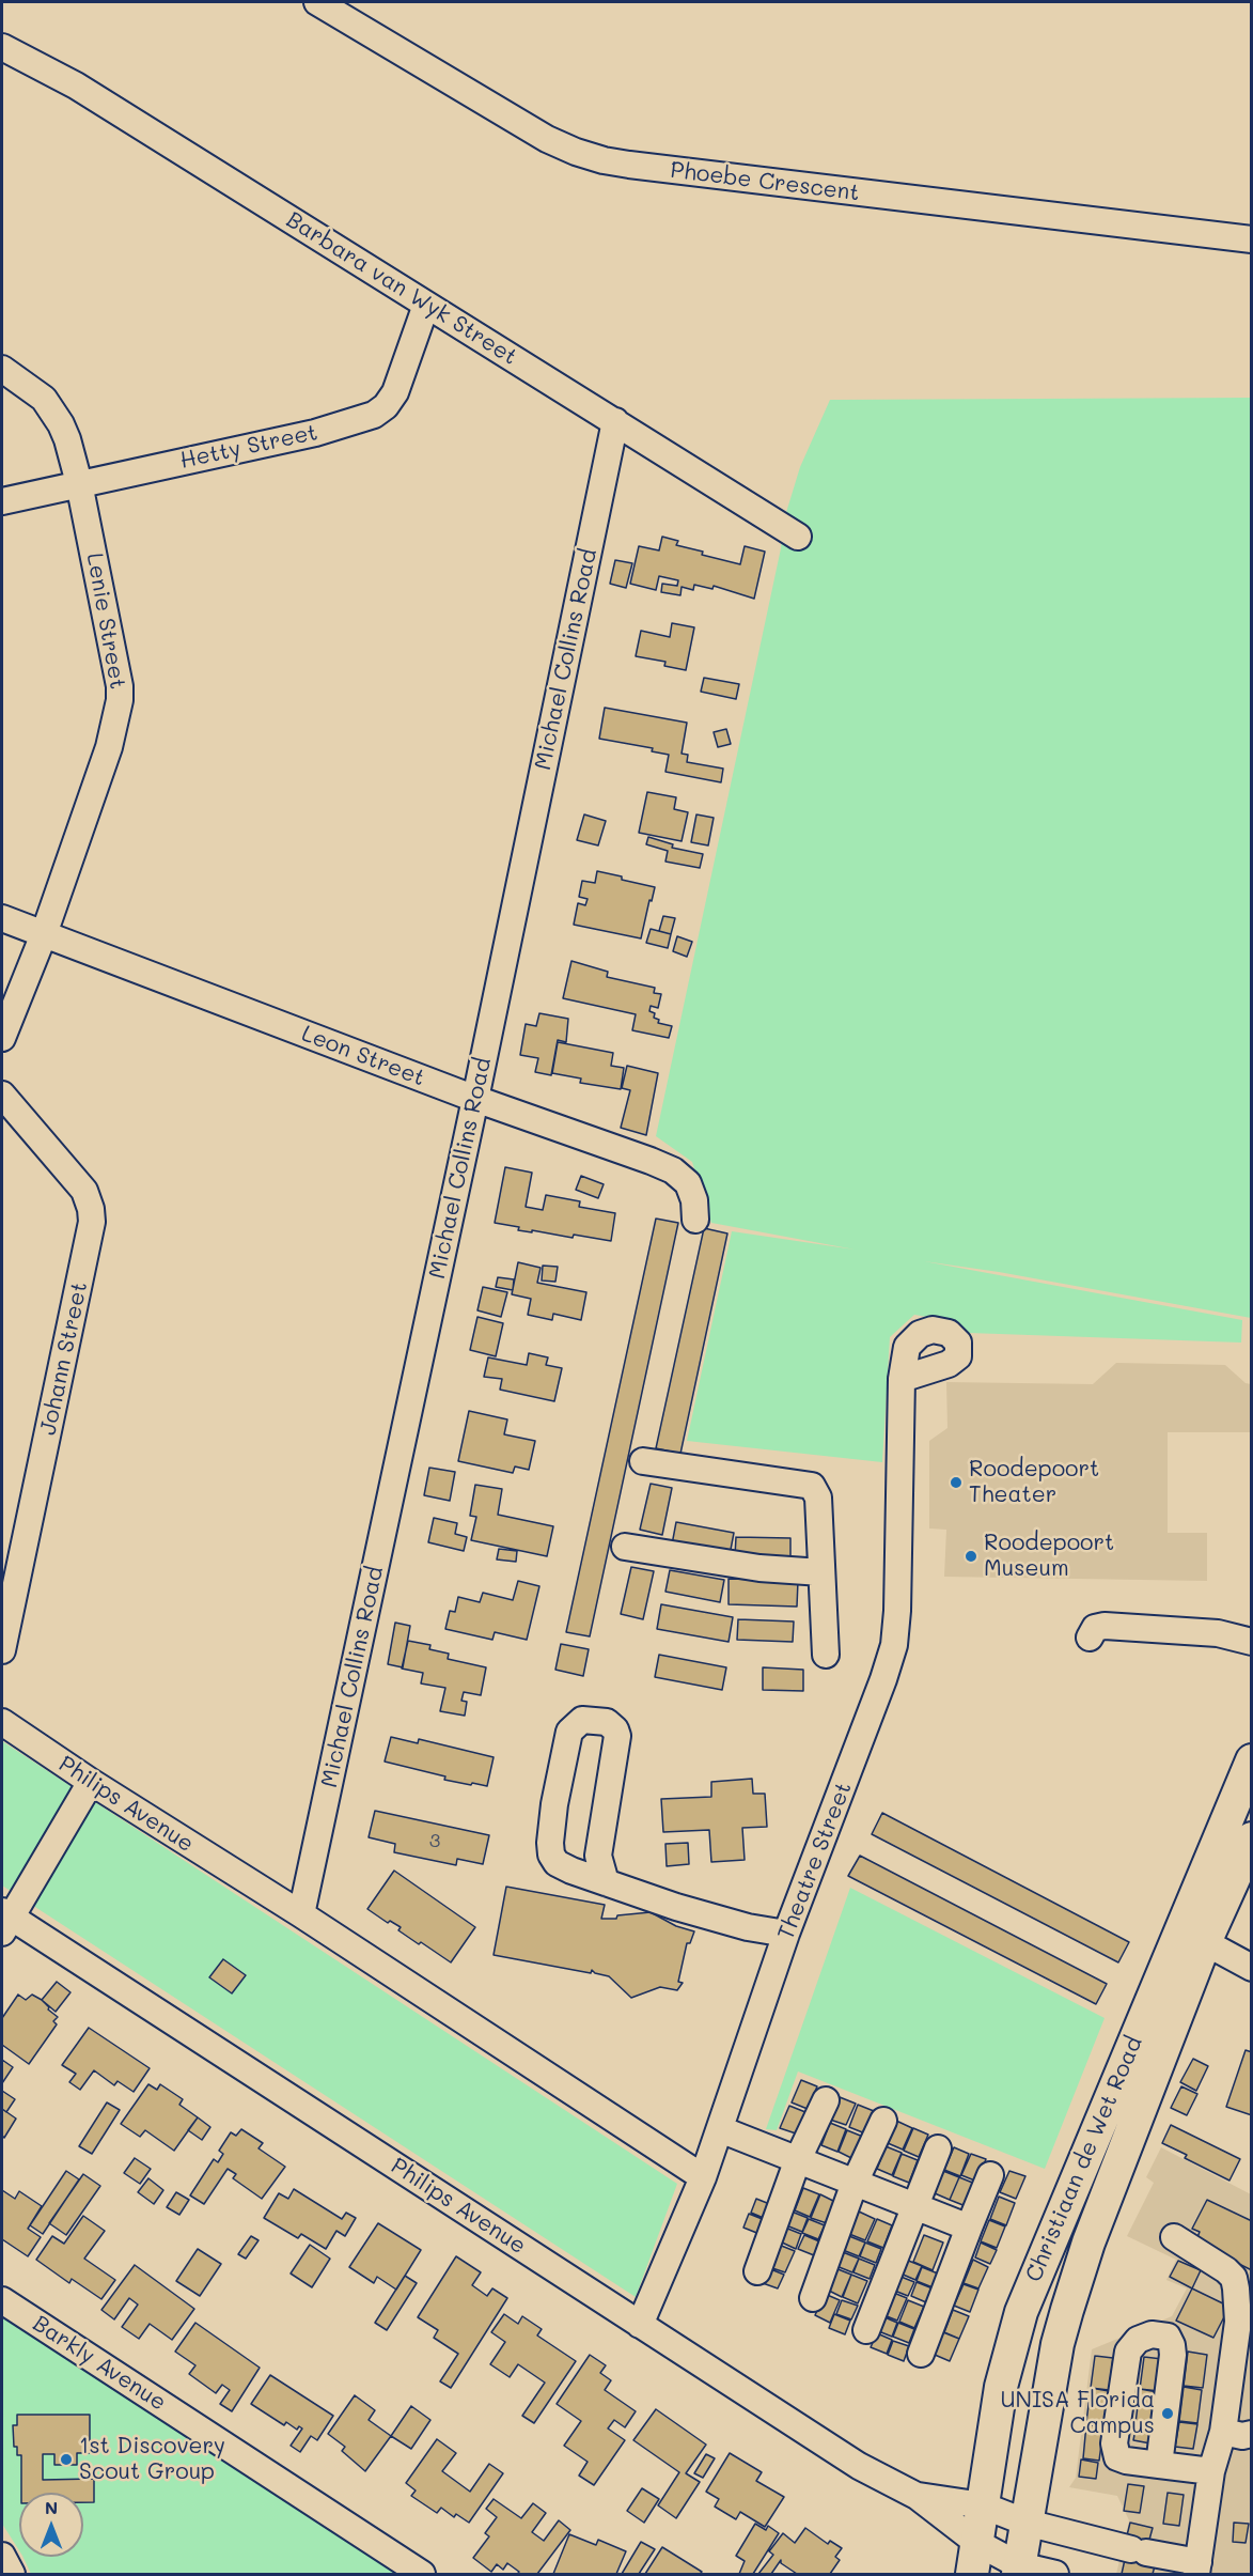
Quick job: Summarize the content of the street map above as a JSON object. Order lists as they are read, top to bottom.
{
  "streets": {
    "main road": ["Christiaan de Wet Road"],
    "street": [
      "Phoebe Crescent",
      "Barbara van Wyk Street",
      "Hetty Street",
      "Lenie Street",
      "Michael Collins Road",
      "Leon Street",
      "Johann Street",
      "Philips Avenue",
      "Theatre Street",
      "Barkly Avenue"
    ]
  },
  "crossings": [
    ["Barbara van Wyk Street", "Hetty Street"],
    ["Barbara van Wyk Street", "Michael Collins Road"],
    ["Hetty Street", "Lenie Street"],
    ["Lenie Street", "Leon Street"],
    ["Michael Collins Road", "Leon Street"],
    ["Michael Collins Road", "Philips Avenue"],
    ["Philips Avenue", "Theatre Street"],
    ["Philips Avenue", "Christiaan de Wet Road"]
  ],
  "places": [
    "Roodepoort Theater",
    "Roodepoort Museum",
    "UNISA Florida Campus",
    "1st Discovery Scout Group"
  ],
  "house_numbers": ["3"],
  "north": "top"
}
